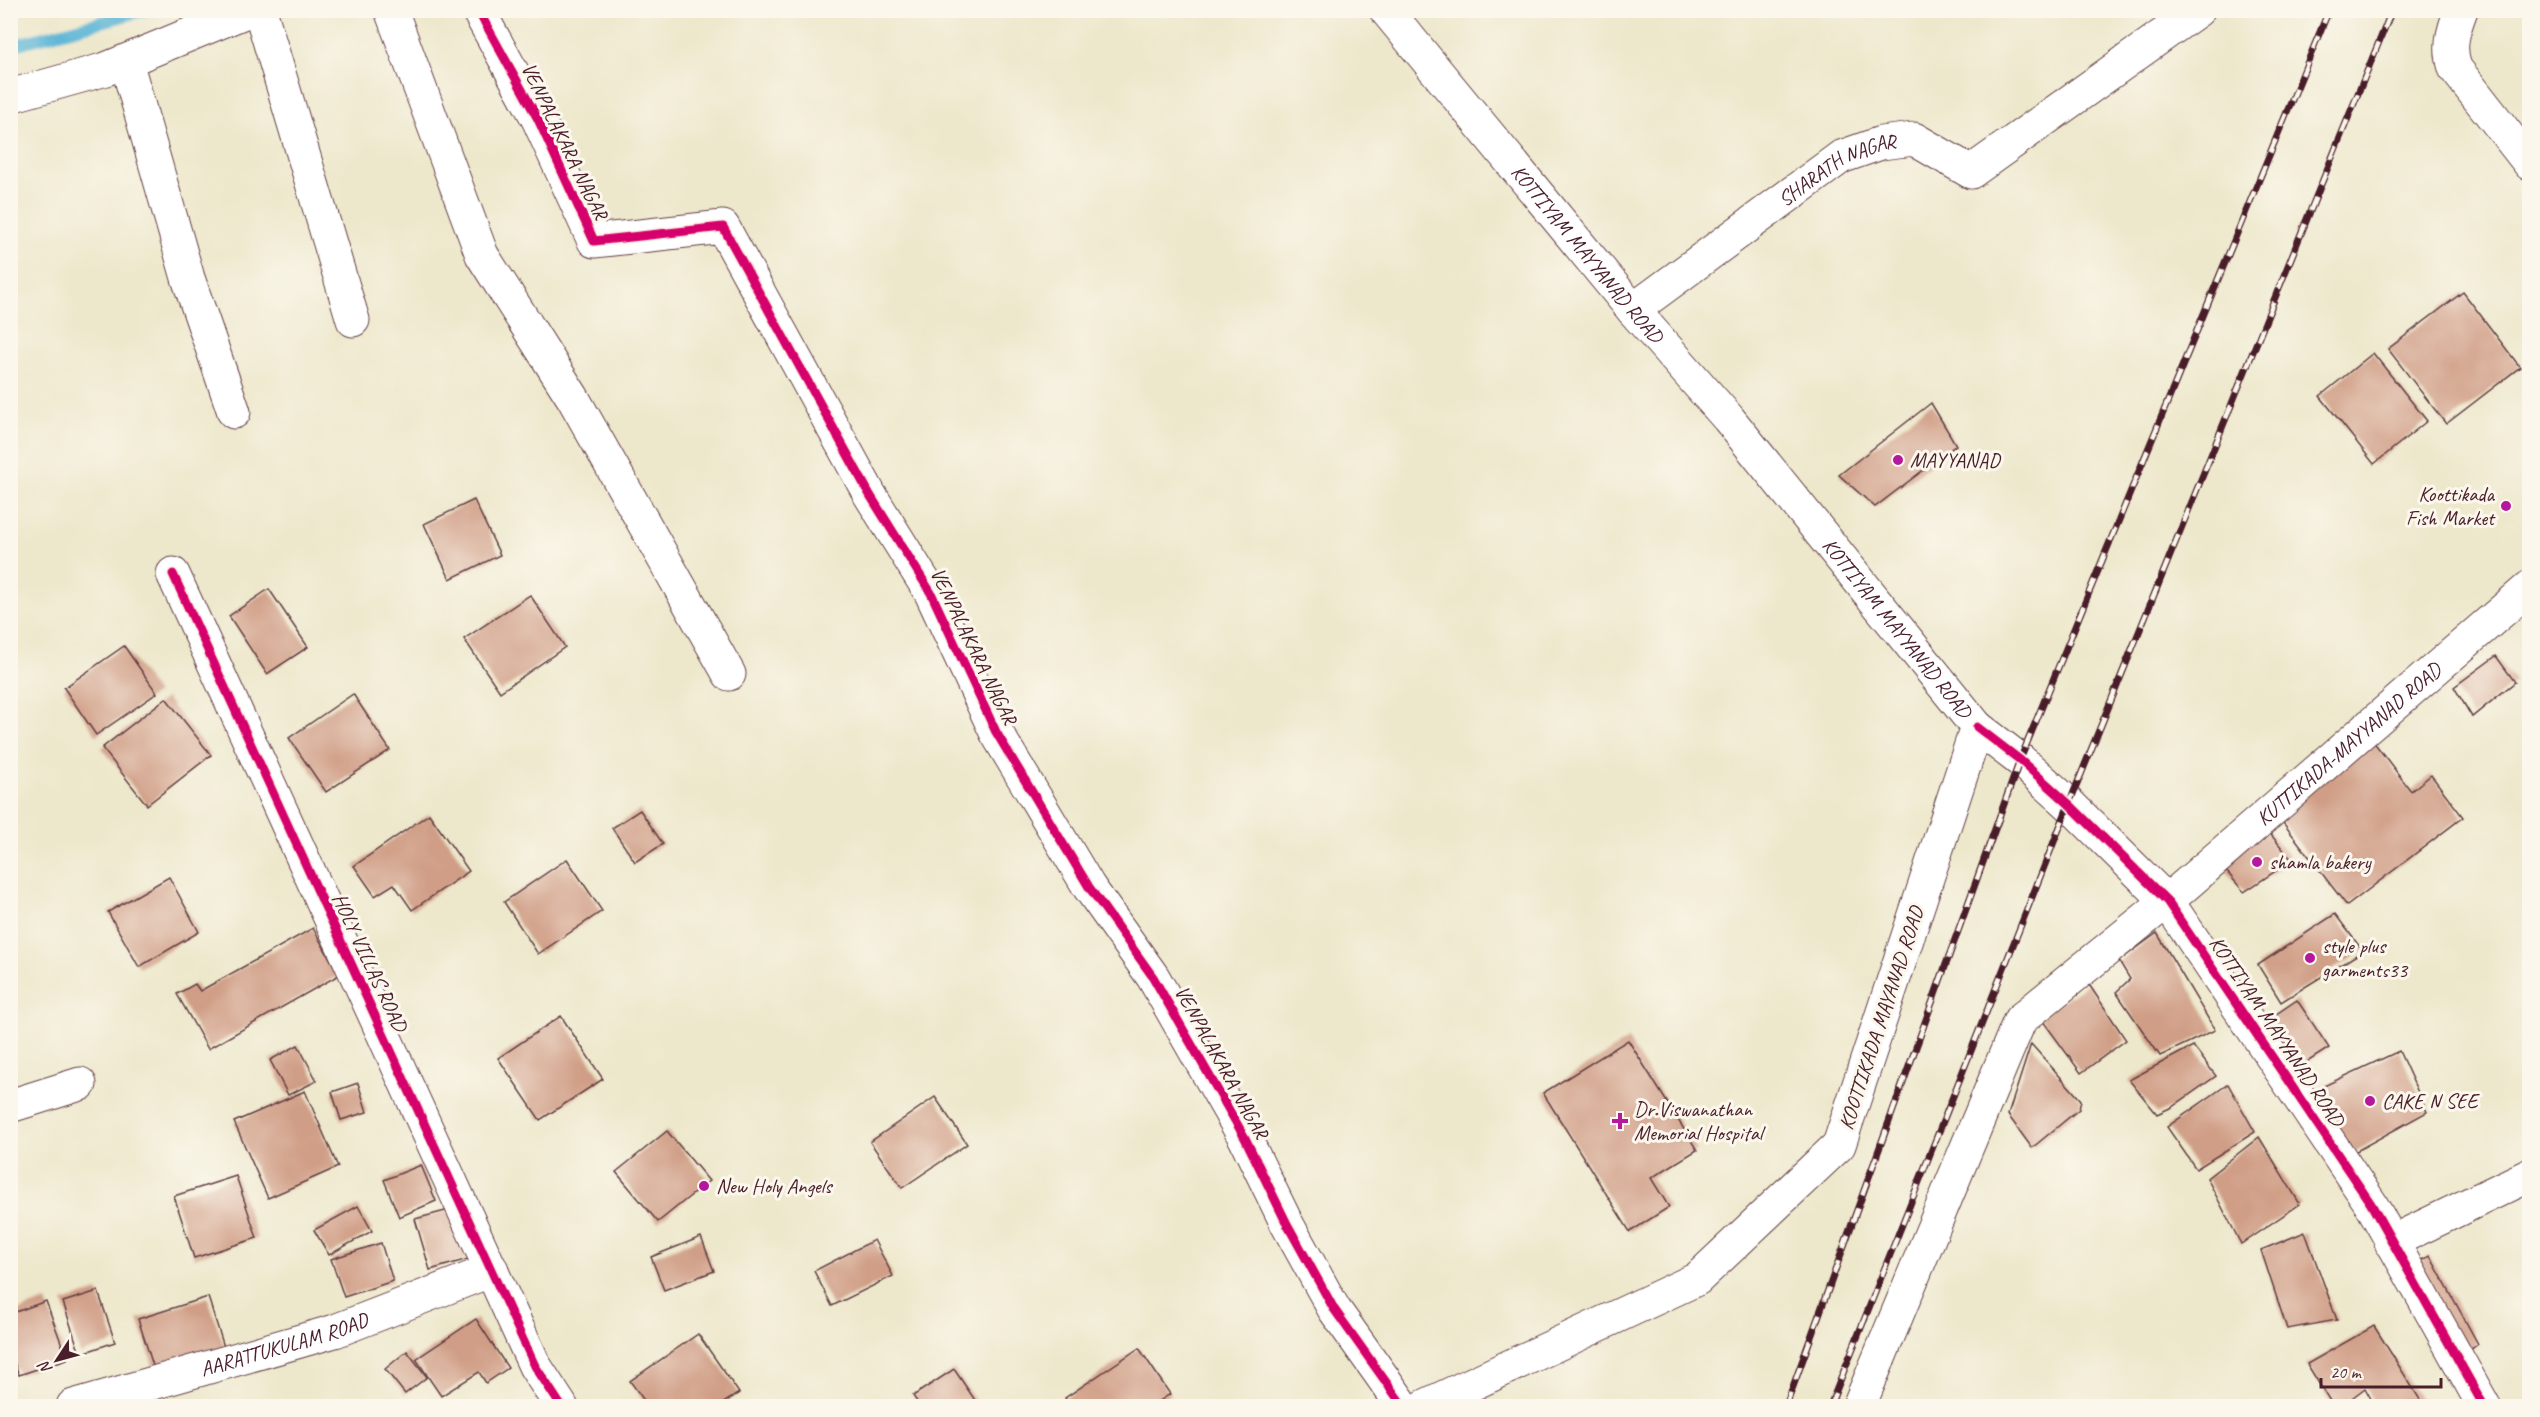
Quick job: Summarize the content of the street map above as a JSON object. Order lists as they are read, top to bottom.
{
  "streets": {
    "street": [
      "VENPALAKARA NAGAR",
      "SHARATH NAGAR",
      "KOTTIYAM MAYYANAD ROAD",
      "KUTTIKADA-MAYYANAD ROAD",
      "HOLY VILLAS ROAD",
      "KOOTTIKADA MAYANAD ROAD",
      "AARATTUKULAM ROAD"
    ]
  },
  "crossings": [
    ["SHARATH NAGAR", "KOTTIYAM MAYYANAD ROAD"],
    ["KOTTIYAM MAYYANAD ROAD", "KUTTIKADA-MAYYANAD ROAD"],
    ["KOTTIYAM MAYYANAD ROAD", "KOOTTIKADA MAYANAD ROAD"],
    ["HOLY VILLAS ROAD", "AARATTUKULAM ROAD"]
  ],
  "places": {
    "other": [
      "MAYYANAD",
      "Koottikada Fish Market",
      "shamla bakery",
      "style plus garments33",
      "CAKE N SEE",
      "New Holy Angels"
    ],
    "health": ["Dr.Viswanathan Memorial Hospital"]
  },
  "scale_bar": "20 m",
  "north": "bottom left"
}
